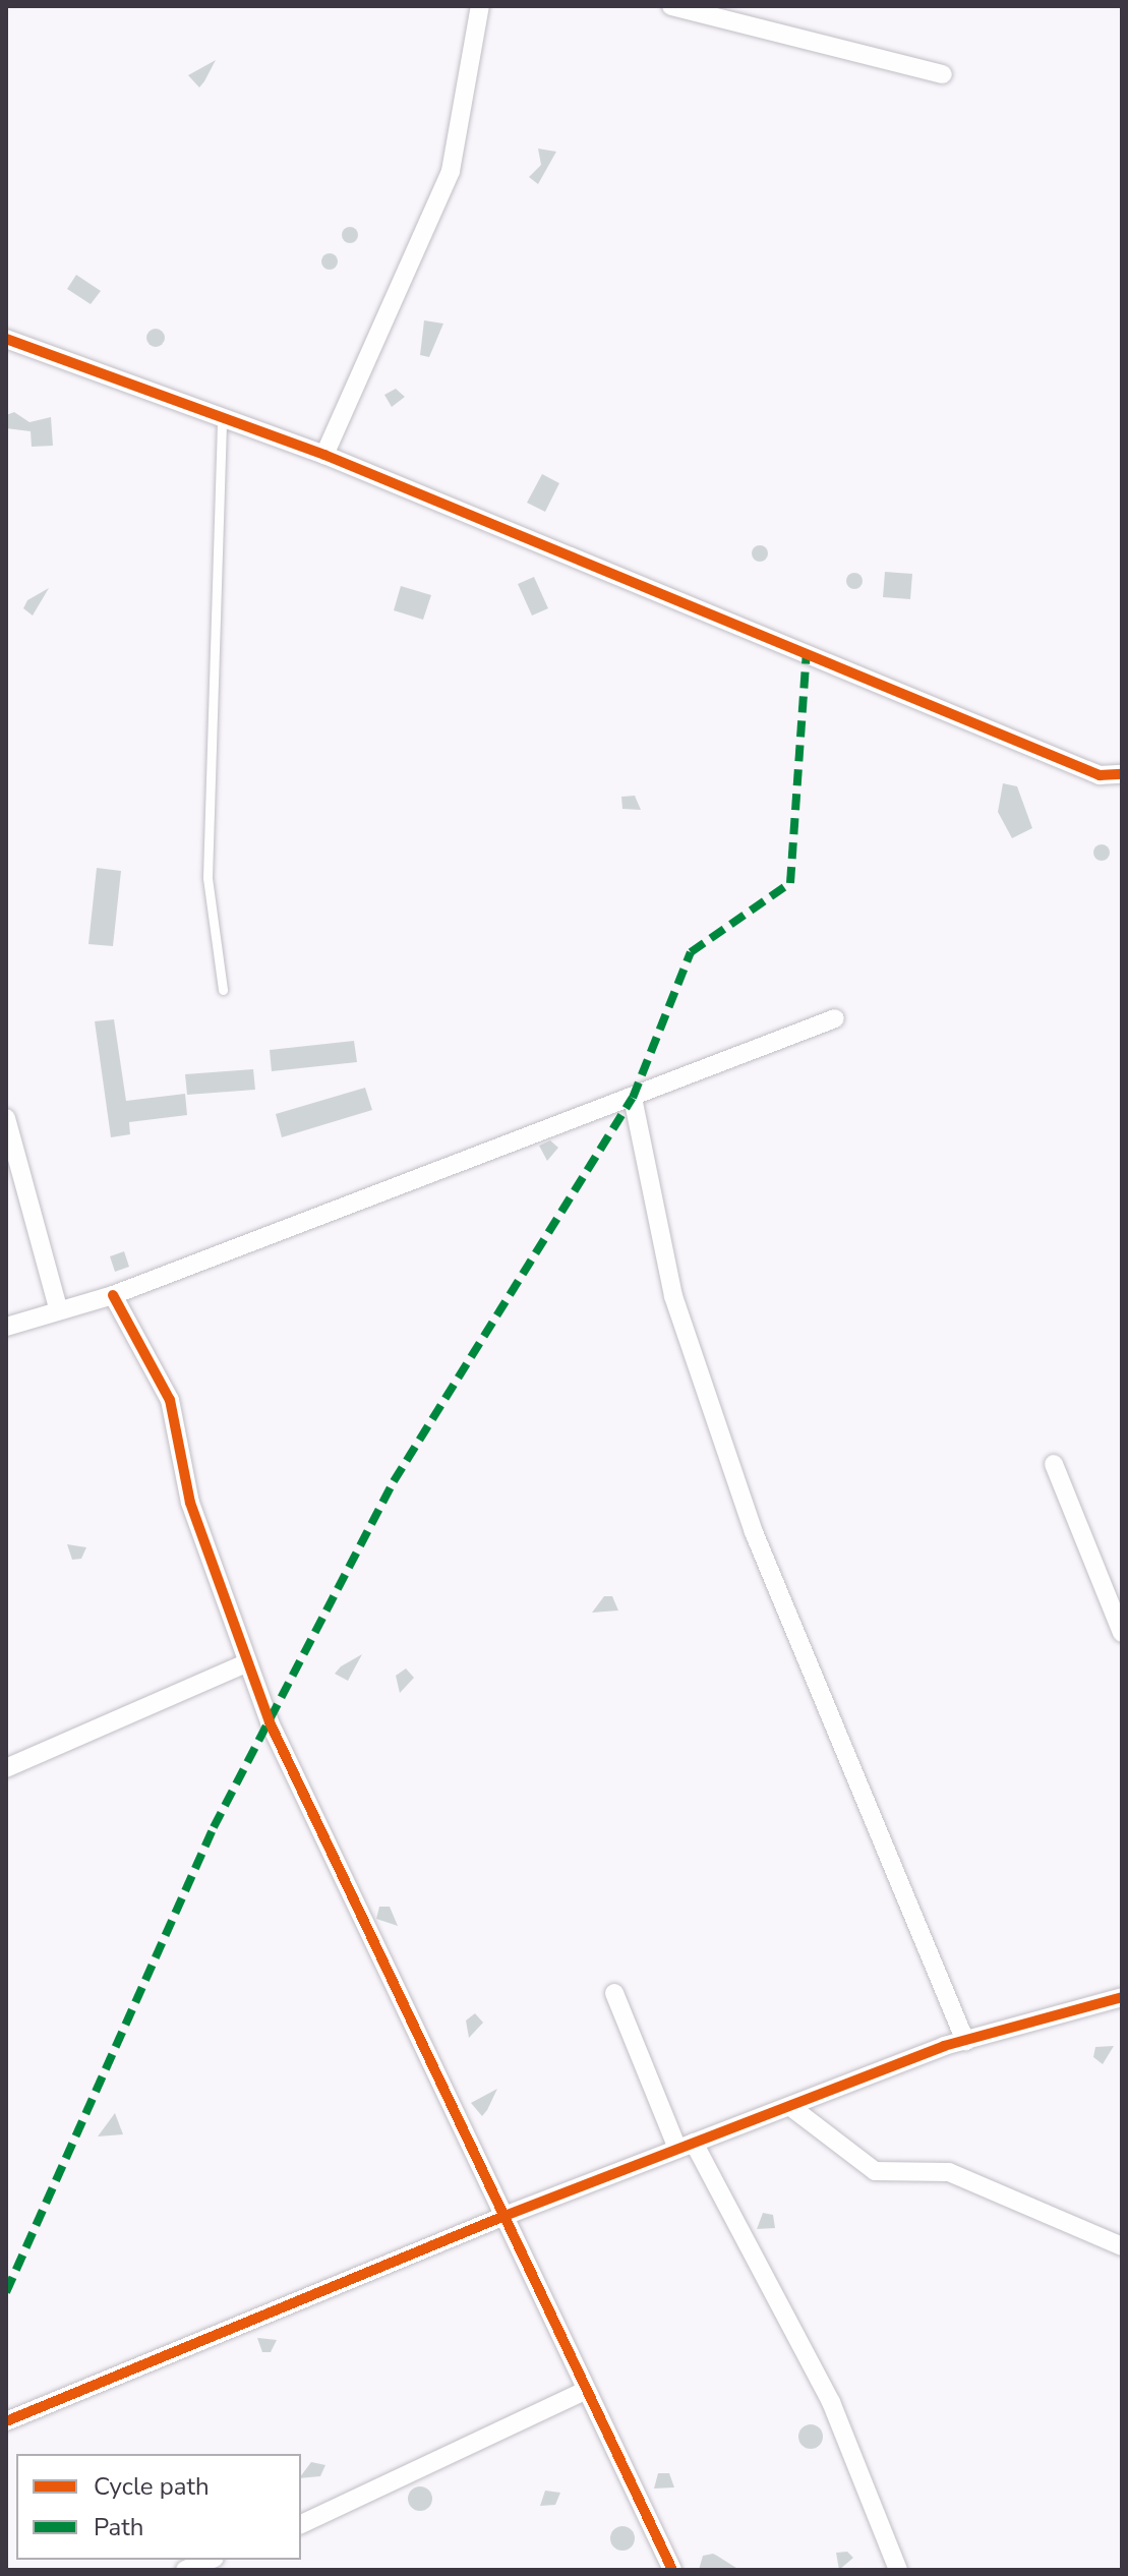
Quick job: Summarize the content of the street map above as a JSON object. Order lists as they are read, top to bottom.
{
  "legend": ["Cycle path", "Path"]
}
